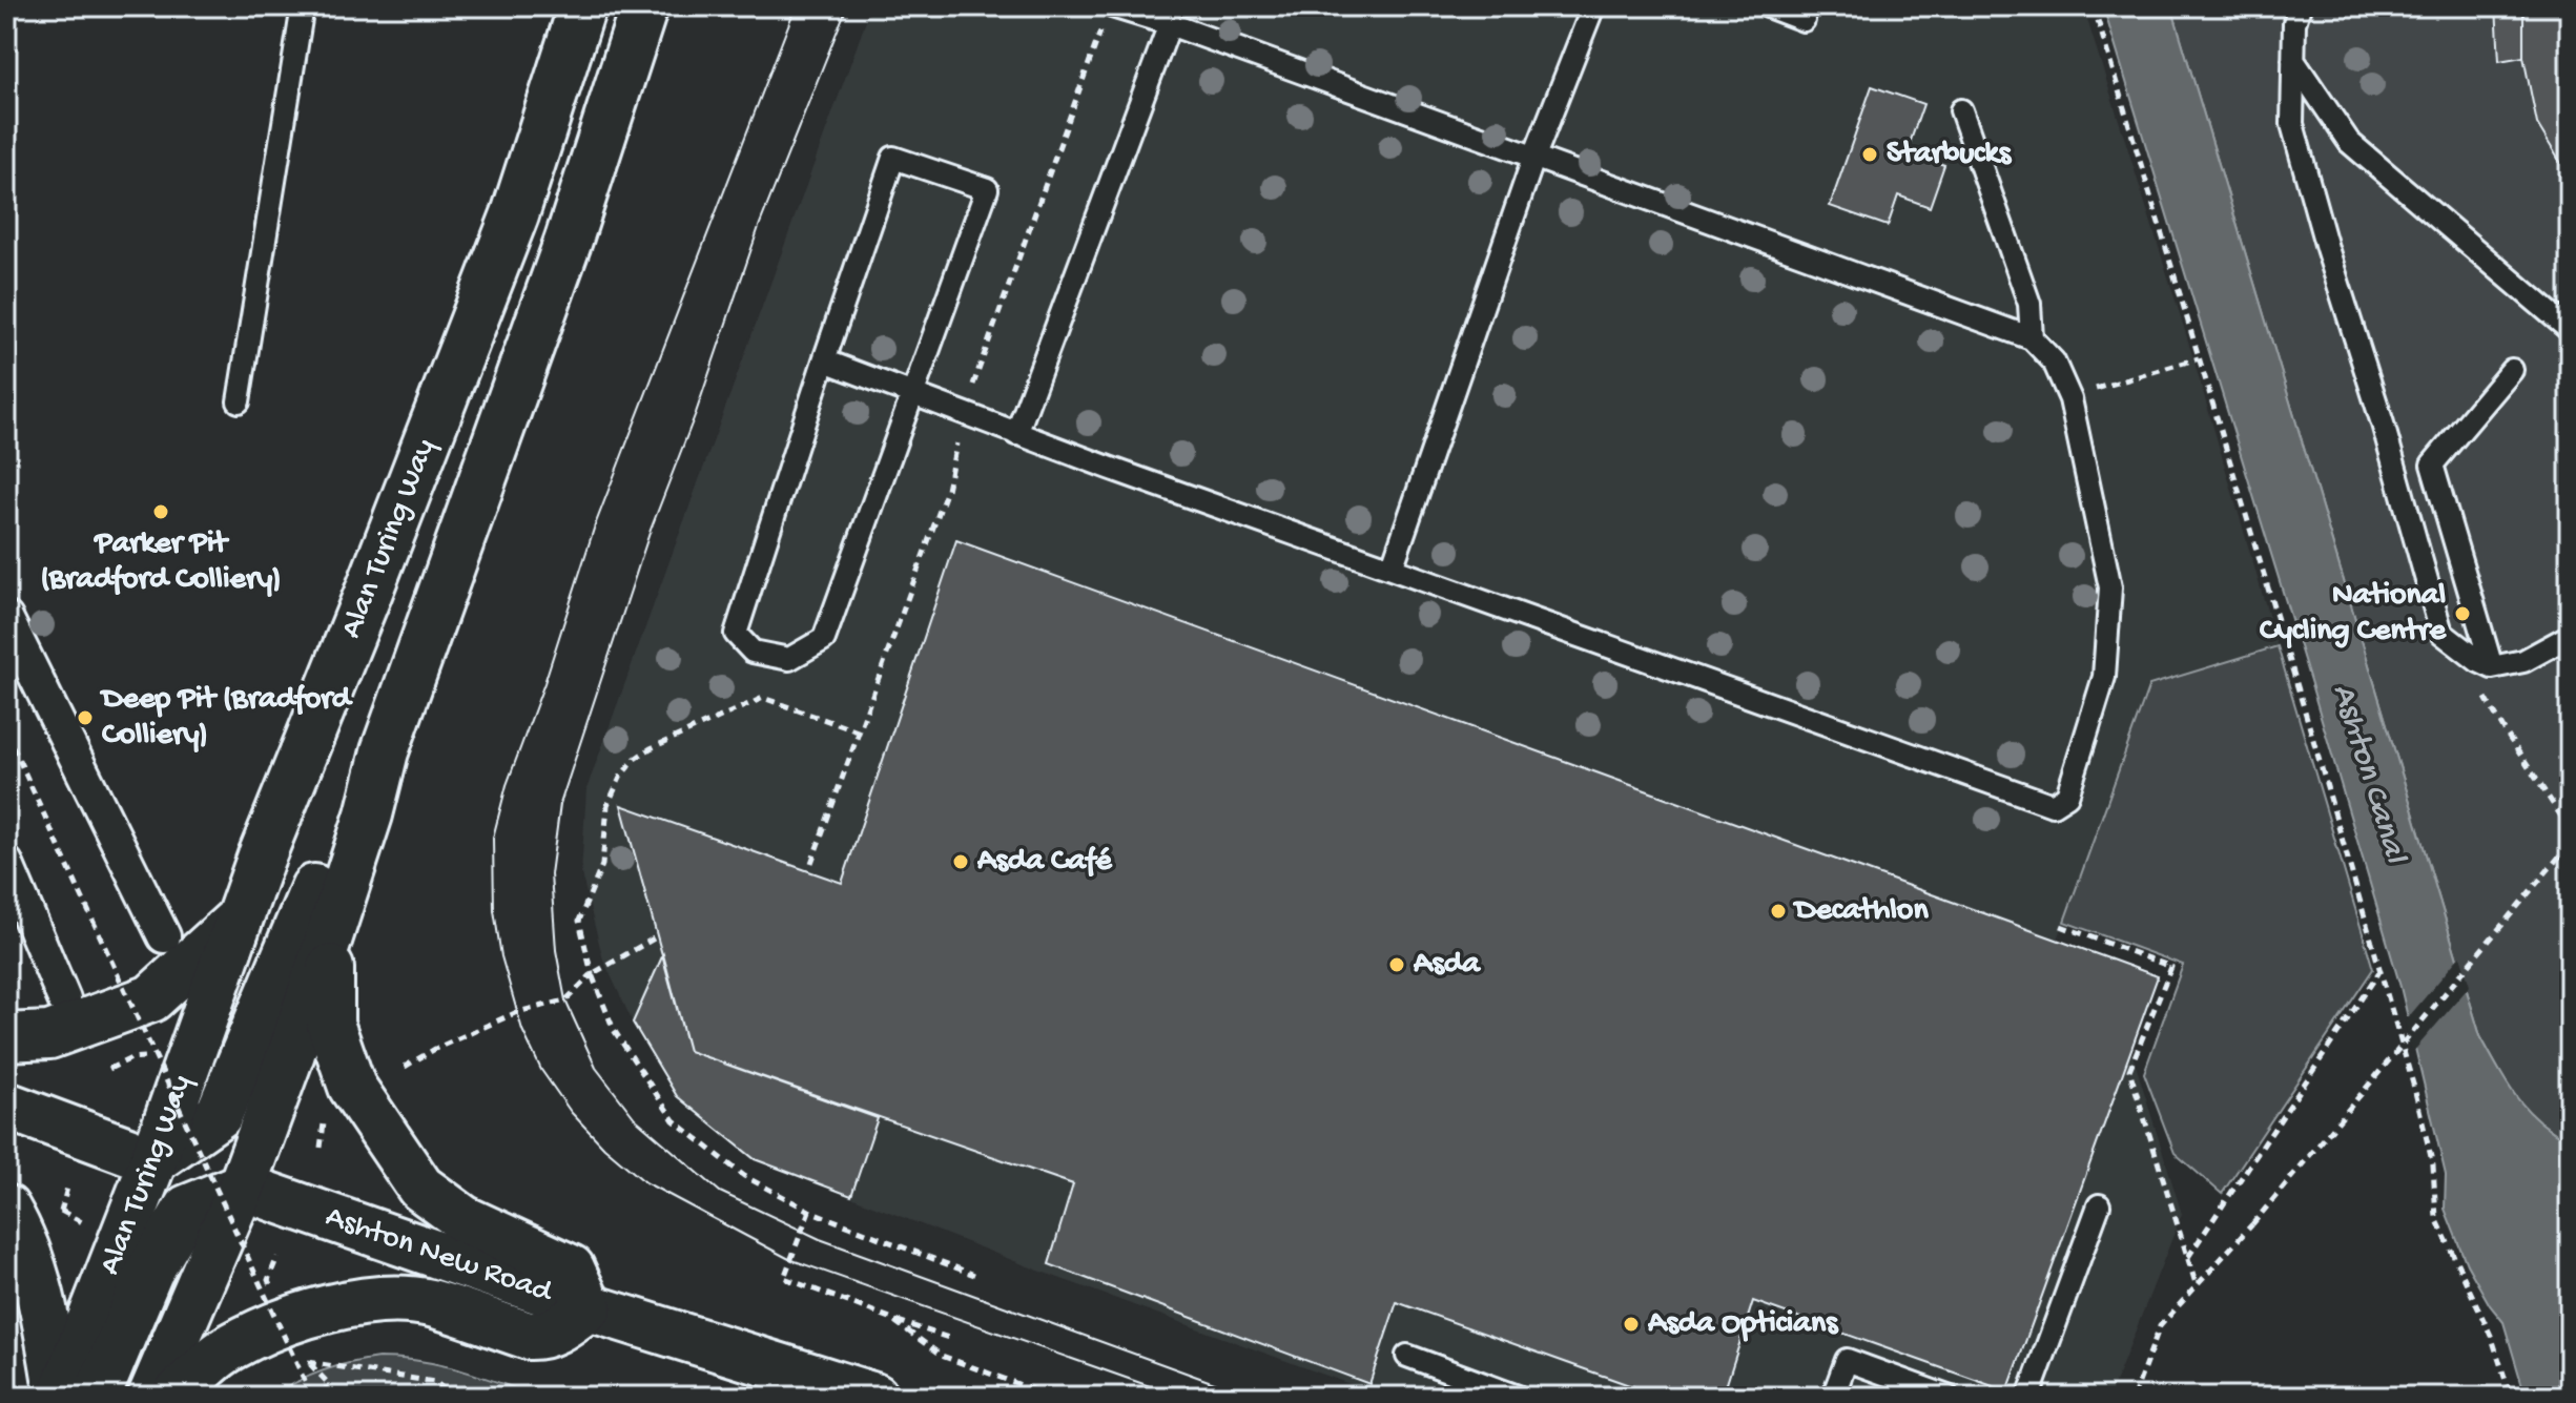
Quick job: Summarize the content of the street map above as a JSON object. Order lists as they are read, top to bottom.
{
  "streets": {
    "main road": ["Alan Turing Way", "Ashton New Road"]
  },
  "crossings": [
    ["Alan Turing Way", "Ashton New Road"]
  ],
  "water": ["Ashton Canal"],
  "places": [
    "Starbucks",
    "Parker Pit (Bradford Colliery)",
    "National Cycling Centre",
    "Deep Pit (Bradford Colliery)",
    "Asda Café",
    "Decathlon",
    "Asda",
    "Asda Opticians"
  ]
}
